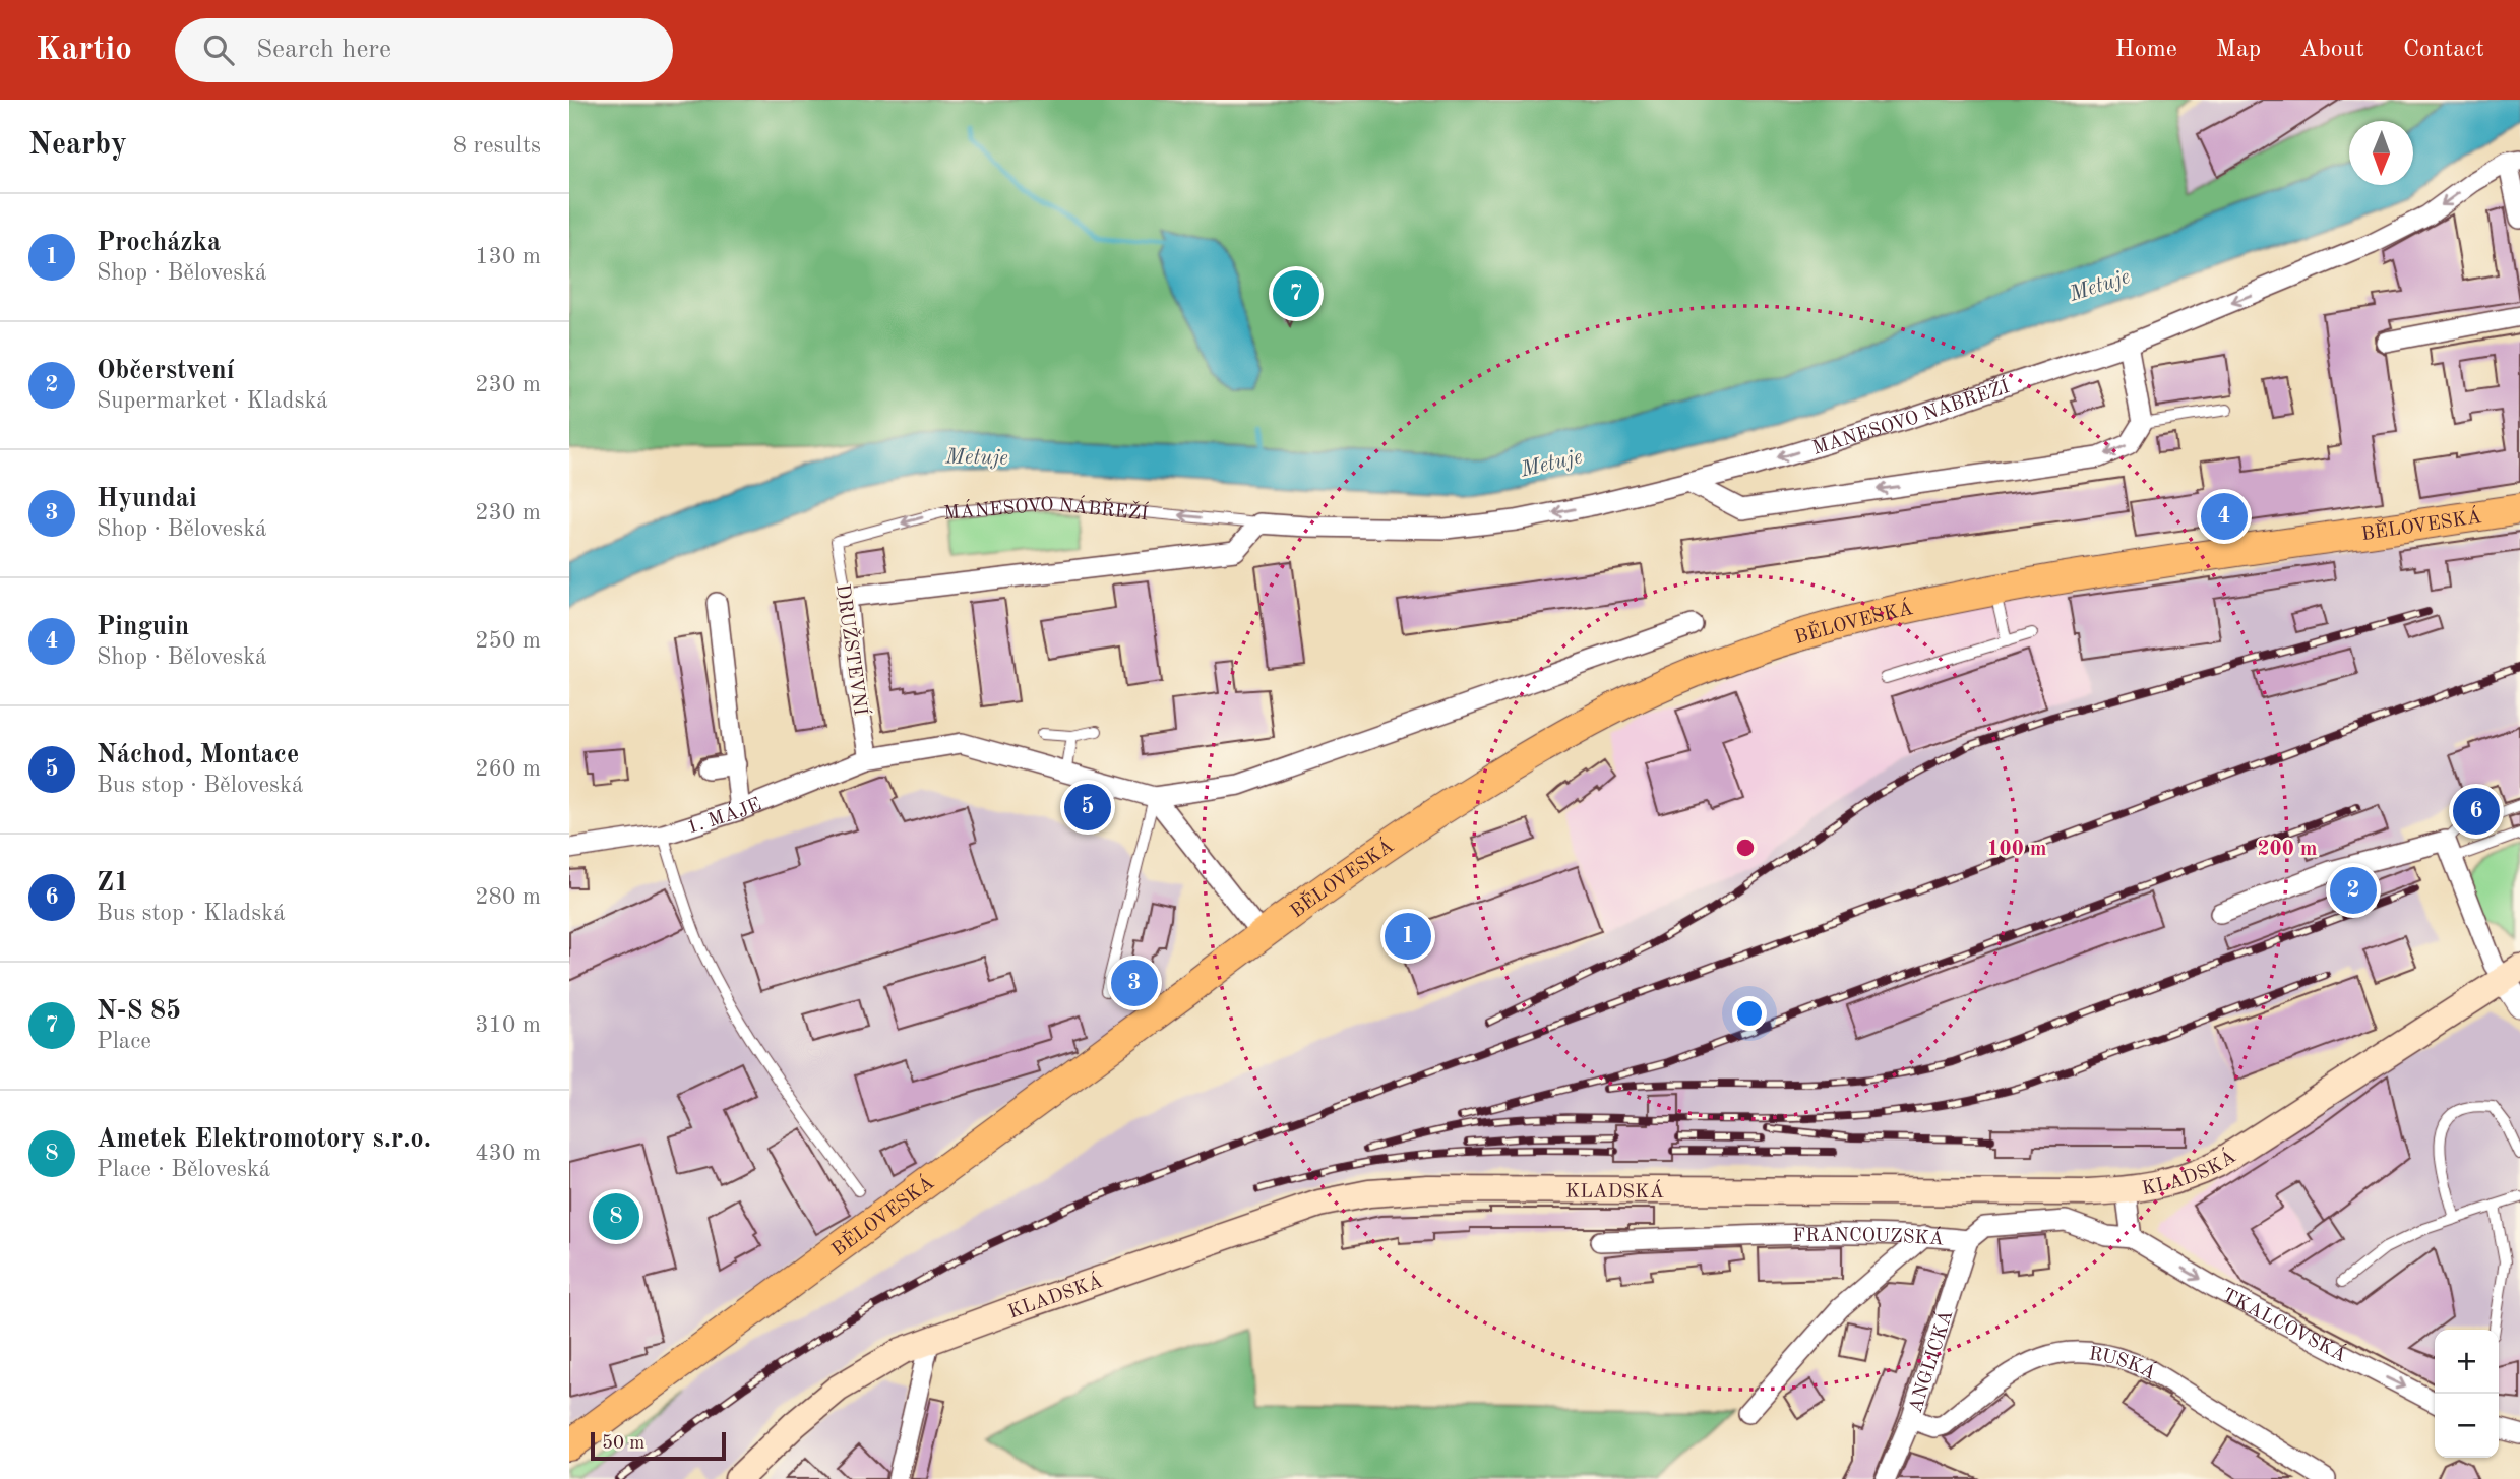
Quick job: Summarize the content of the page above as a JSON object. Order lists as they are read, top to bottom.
{
  "streets": {
    "main road": ["BĚLOVESKÁ", "KLADSKÁ"],
    "street": [
      "MÁNESOVO NÁBŘEŽÍ",
      "DRUŽSTEVNÍ",
      "1. MÁJE",
      "FRANCOUZSKÁ",
      "TKALCOVSKÁ",
      "ANGLICKÁ",
      "RUSKÁ"
    ]
  },
  "crossings": [
    ["MÁNESOVO NÁBŘEŽÍ", "DRUŽSTEVNÍ"],
    ["DRUŽSTEVNÍ", "1. MÁJE"],
    ["TKALCOVSKÁ", "ANGLICKÁ"],
    ["ANGLICKÁ", "RUSKÁ"]
  ],
  "one_way": ["TKALCOVSKÁ"],
  "water": ["Metuje"],
  "scale_bar": "50 m",
  "north": "bottom",
  "page": {
    "header": "Kartio",
    "search": "Search here",
    "nav": [
      "Home",
      "Map",
      "About",
      "Contact"
    ],
    "heading": ["Nearby", "8 results"],
    "list": [
      {
        "mark": "1",
        "name": "Procházka",
        "note": "Shop · Běloveská",
        "value": "130 m"
      },
      {
        "mark": "2",
        "name": "Občerstvení",
        "note": "Supermarket · Kladská",
        "value": "230 m"
      },
      {
        "mark": "3",
        "name": "Hyundai",
        "note": "Shop · Běloveská",
        "value": "230 m"
      },
      {
        "mark": "4",
        "name": "Pinguin",
        "note": "Shop · Běloveská",
        "value": "250 m"
      },
      {
        "mark": "5",
        "name": "Náchod, Montace",
        "note": "Bus stop · Běloveská",
        "value": "260 m"
      },
      {
        "mark": "6",
        "name": "Z1",
        "note": "Bus stop · Kladská",
        "value": "280 m"
      },
      {
        "mark": "7",
        "name": "N-S 85",
        "note": "Place",
        "value": "310 m"
      },
      {
        "mark": "8",
        "name": "Ametek Elektromotory s.r.o.",
        "note": "Place · Běloveská",
        "value": "430 m"
      }
    ],
    "pins": [
      "7",
      "4",
      "5",
      "6",
      "2",
      "1",
      "3",
      "8"
    ],
    "map_buttons": ["+", "−"],
    "scale": "50 m"
  },
  "rings": ["100 m", "200 m"]
}
